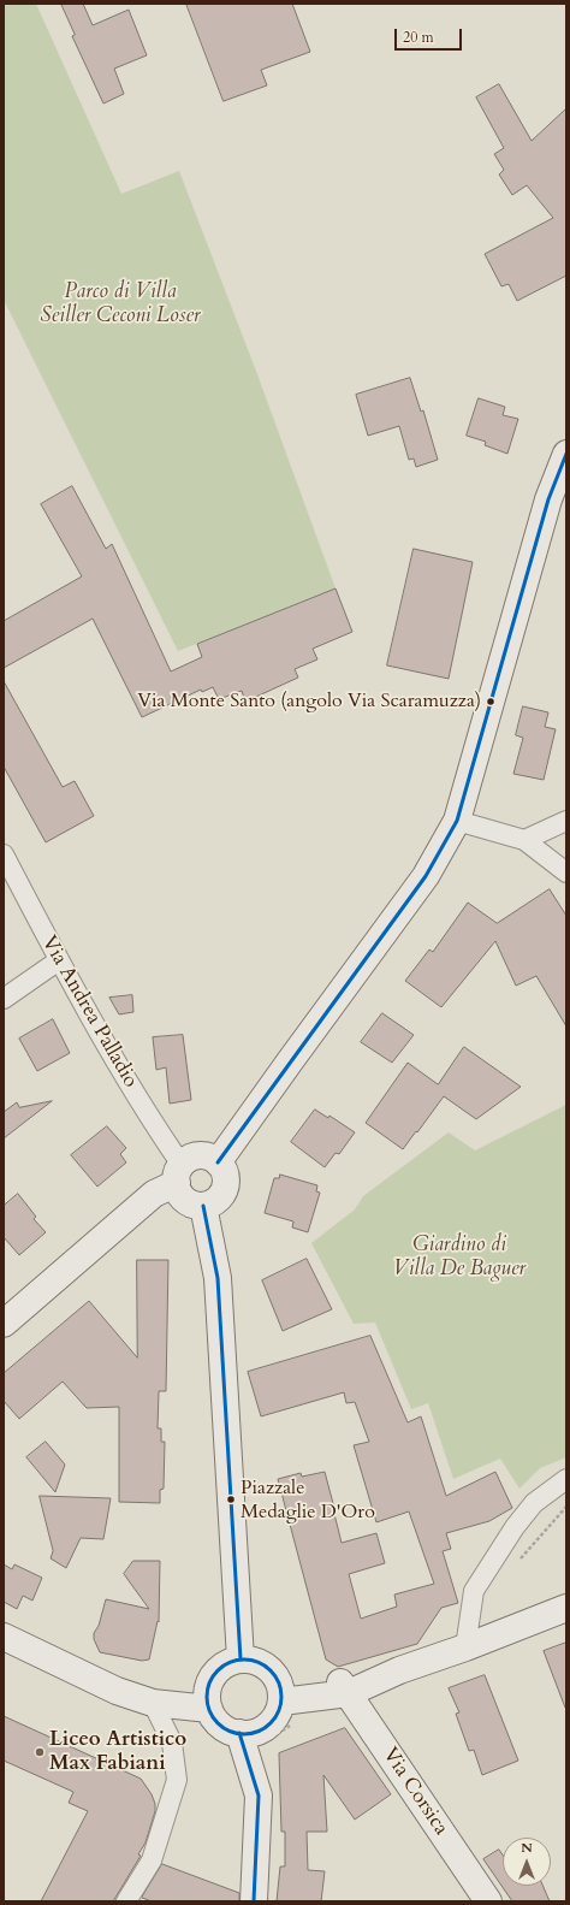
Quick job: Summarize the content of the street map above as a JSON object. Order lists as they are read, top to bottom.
{
  "streets": {
    "main road": ["Via Corsica"],
    "street": ["Via Andrea Palladio"]
  },
  "parks": ["Parco di Villa Seiller Ceconi Loser", "Giardino di Villa De Baguer"],
  "places": ["Via Monte Santo (angolo Via Scaramuzza)", "Piazzale Medaglie D'Oro", "Liceo Artistico Max Fabiani"],
  "scale_bar": "20 m",
  "north": "top"
}
